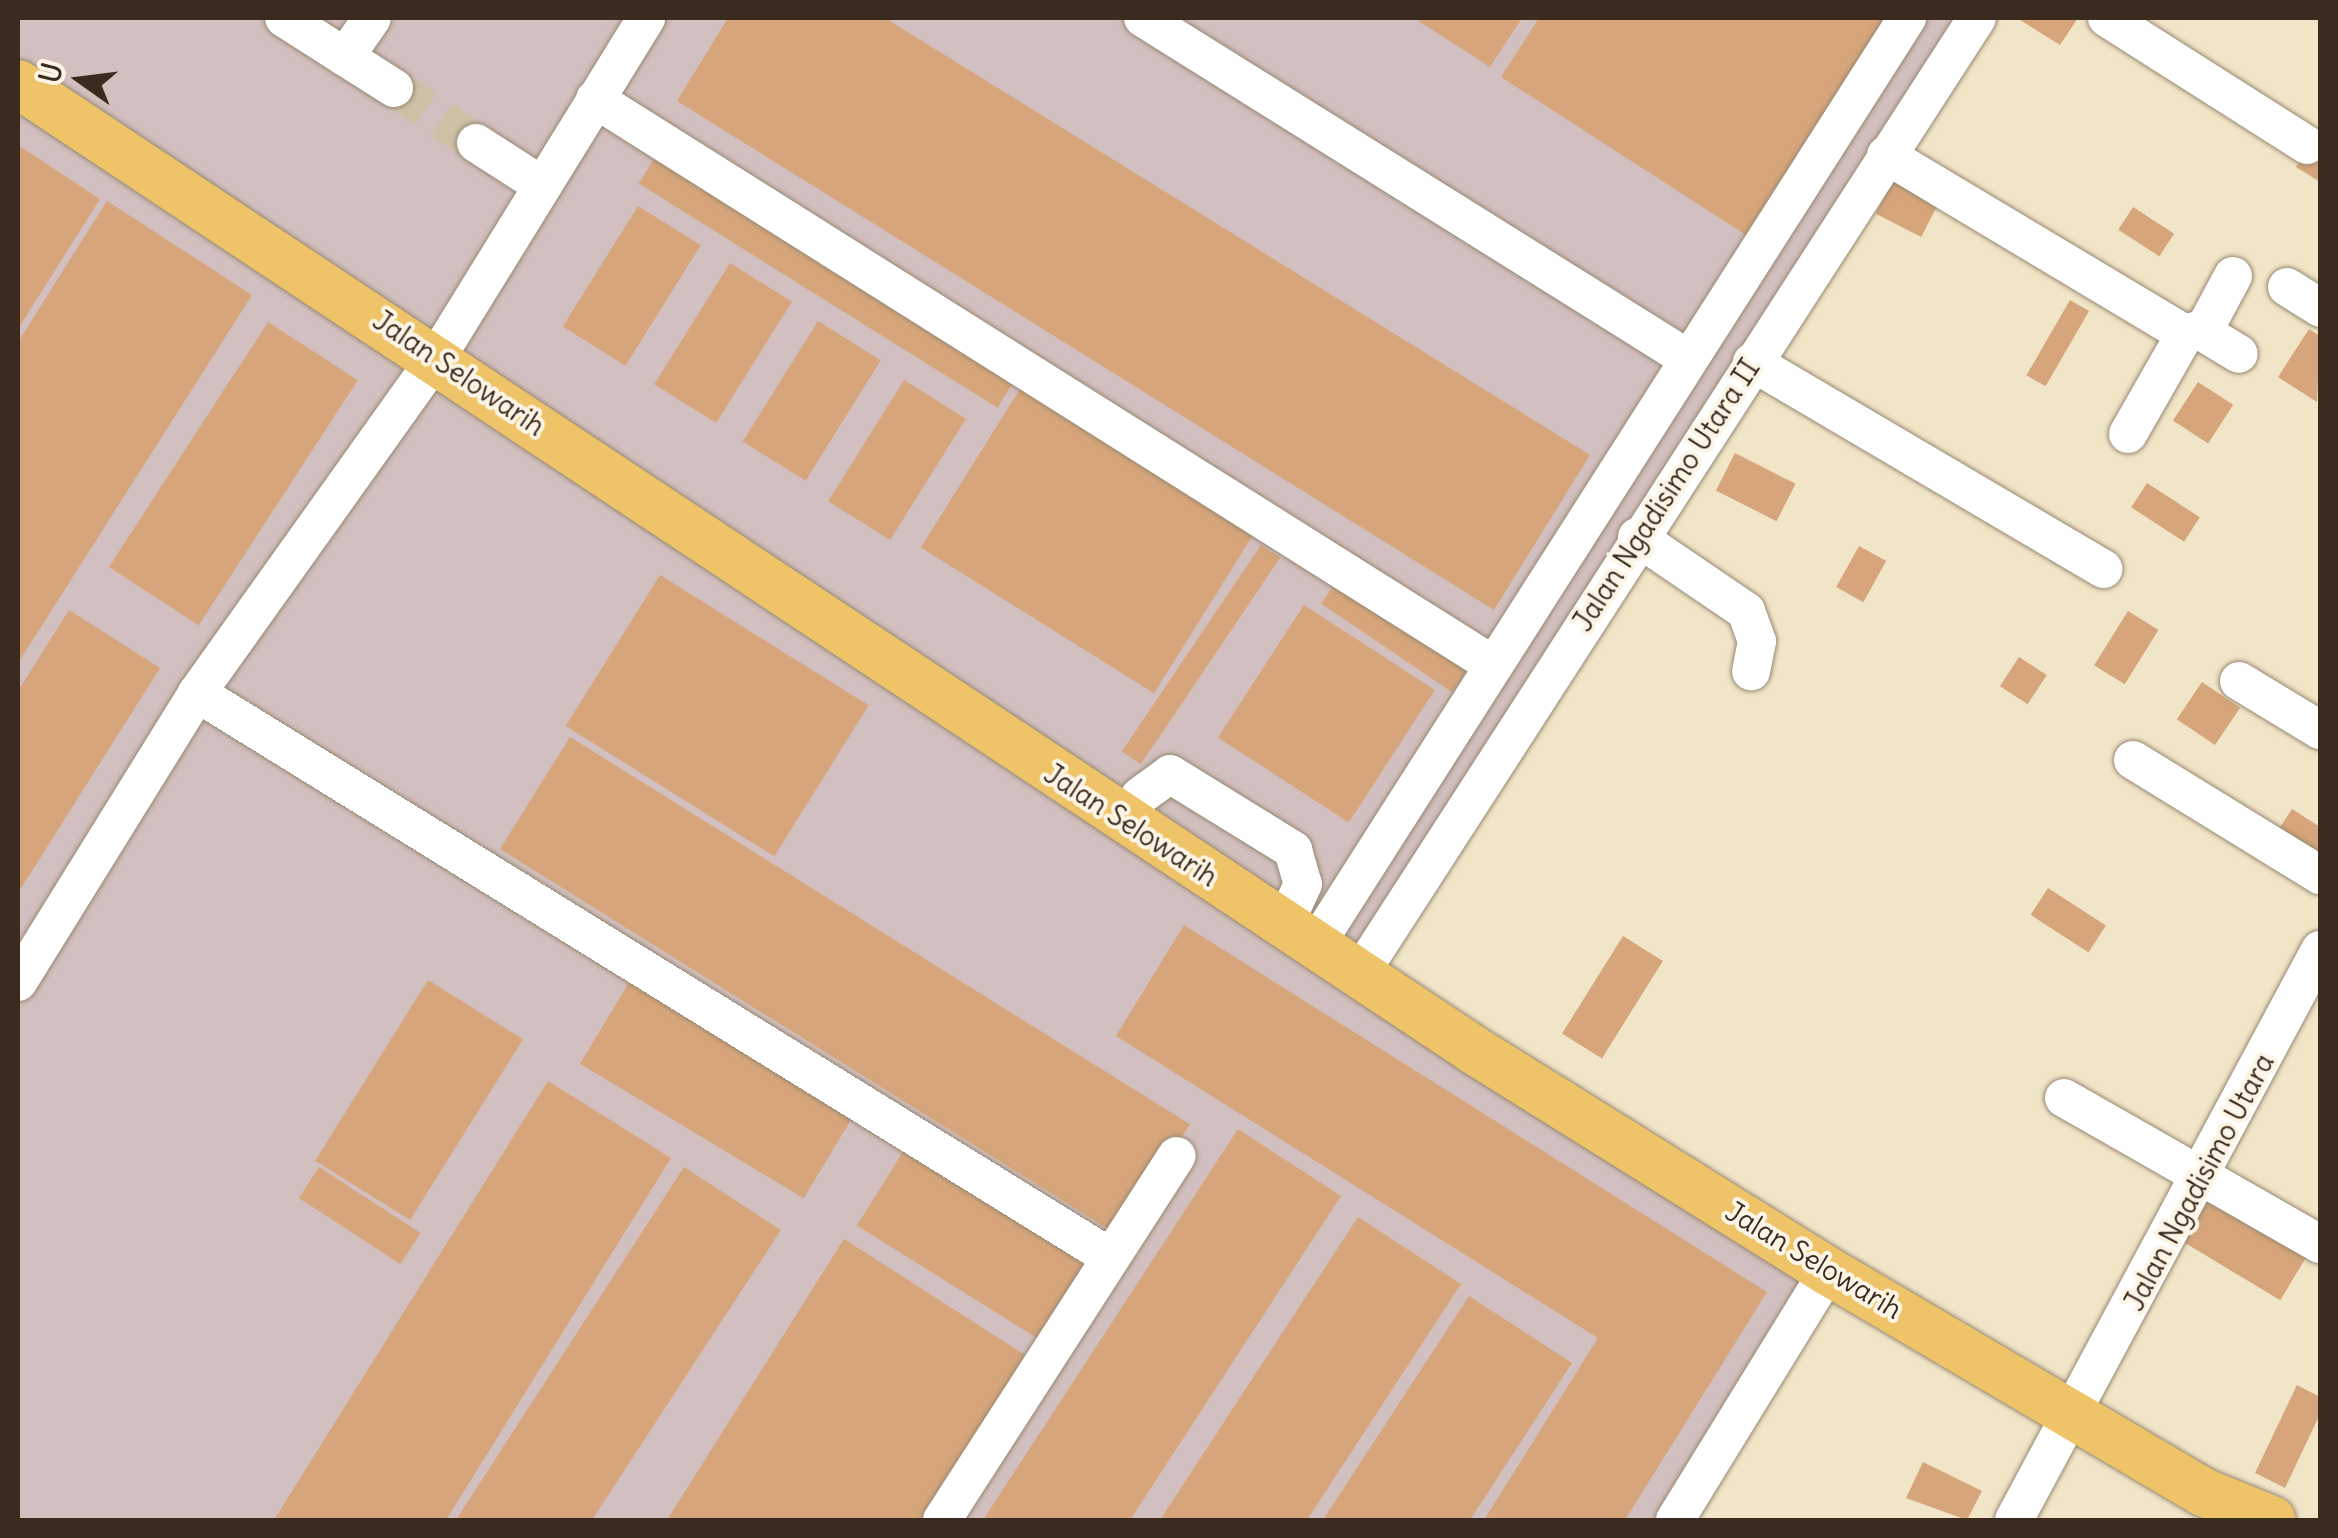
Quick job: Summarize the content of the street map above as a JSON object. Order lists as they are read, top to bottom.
{
  "streets": {
    "main road": ["Jalan Selowarih"],
    "street": ["Jalan Ngadisimo Utara II", "Jalan Ngadisimo Utara"]
  },
  "crossings": [
    ["Jalan Selowarih", "Jalan Ngadisimo Utara II"],
    ["Jalan Selowarih", "Jalan Ngadisimo Utara"]
  ],
  "north": "left"
}
